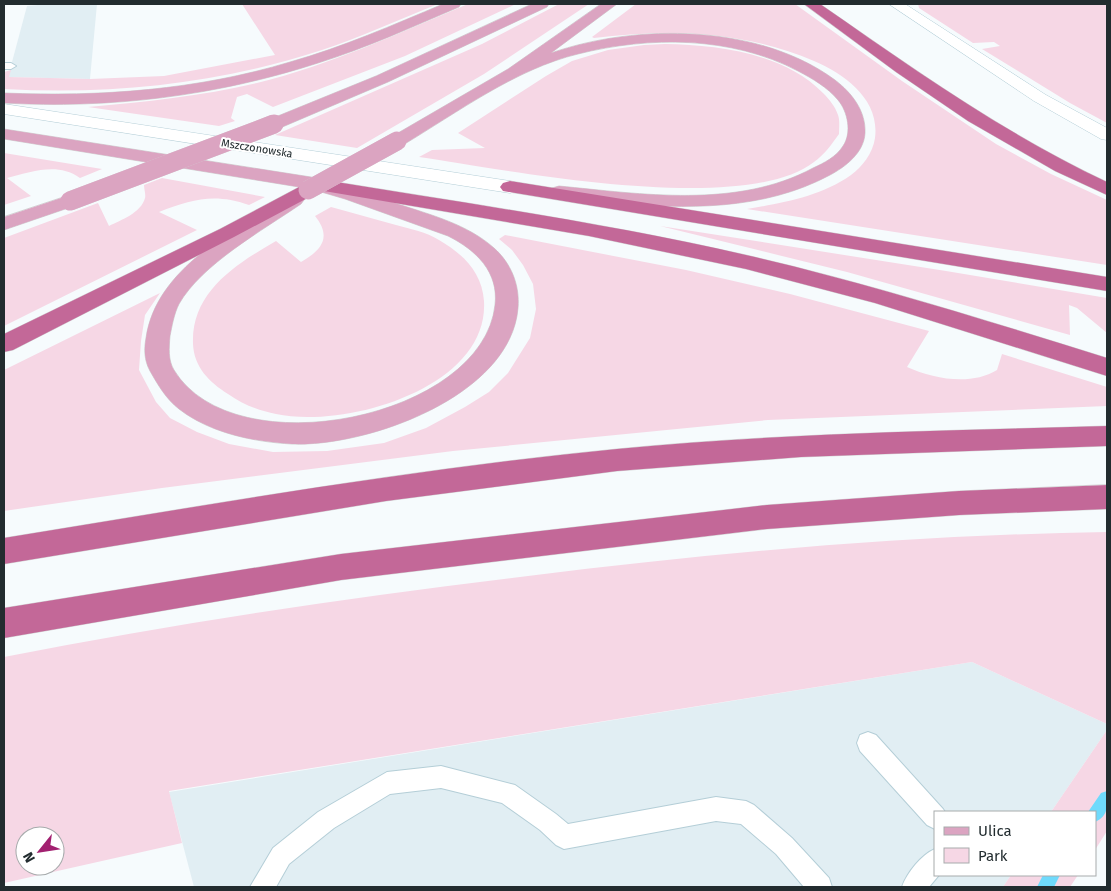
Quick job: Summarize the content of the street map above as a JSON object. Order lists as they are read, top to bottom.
{
  "streets": {
    "main road": ["Mszczonowska"]
  },
  "legend": ["Ulica", "Park"],
  "north": "bottom left"
}
